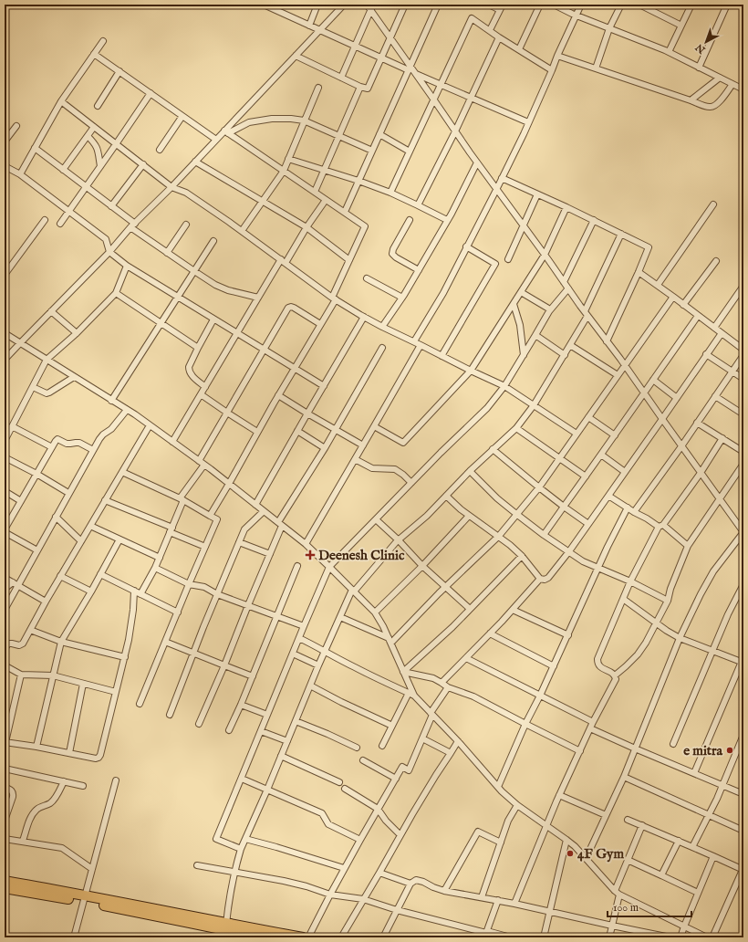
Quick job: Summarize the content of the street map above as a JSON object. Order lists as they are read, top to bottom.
{
  "places": {
    "health": ["Deenesh Clinic"],
    "other": ["e mitra", "4F Gym"]
  },
  "scale_bar": "100 m",
  "north": "bottom left"
}
